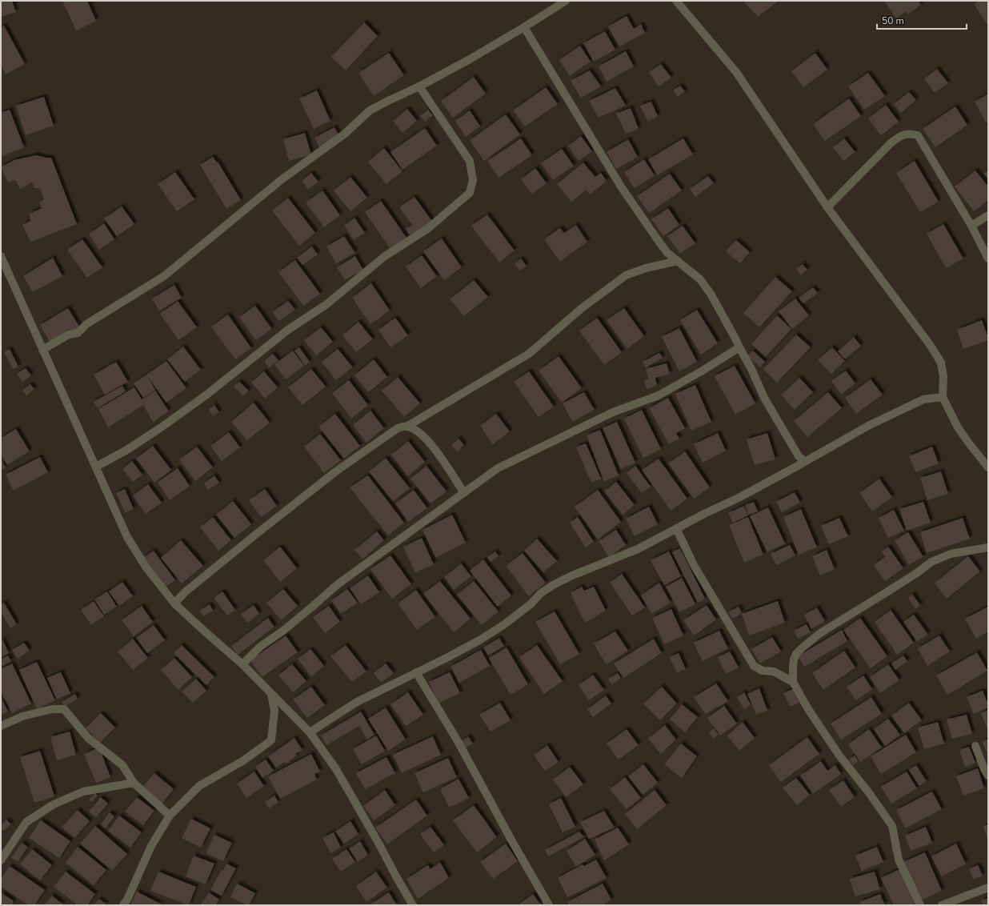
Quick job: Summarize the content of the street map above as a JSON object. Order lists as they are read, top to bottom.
{
  "scale_bar": "50 m"
}
